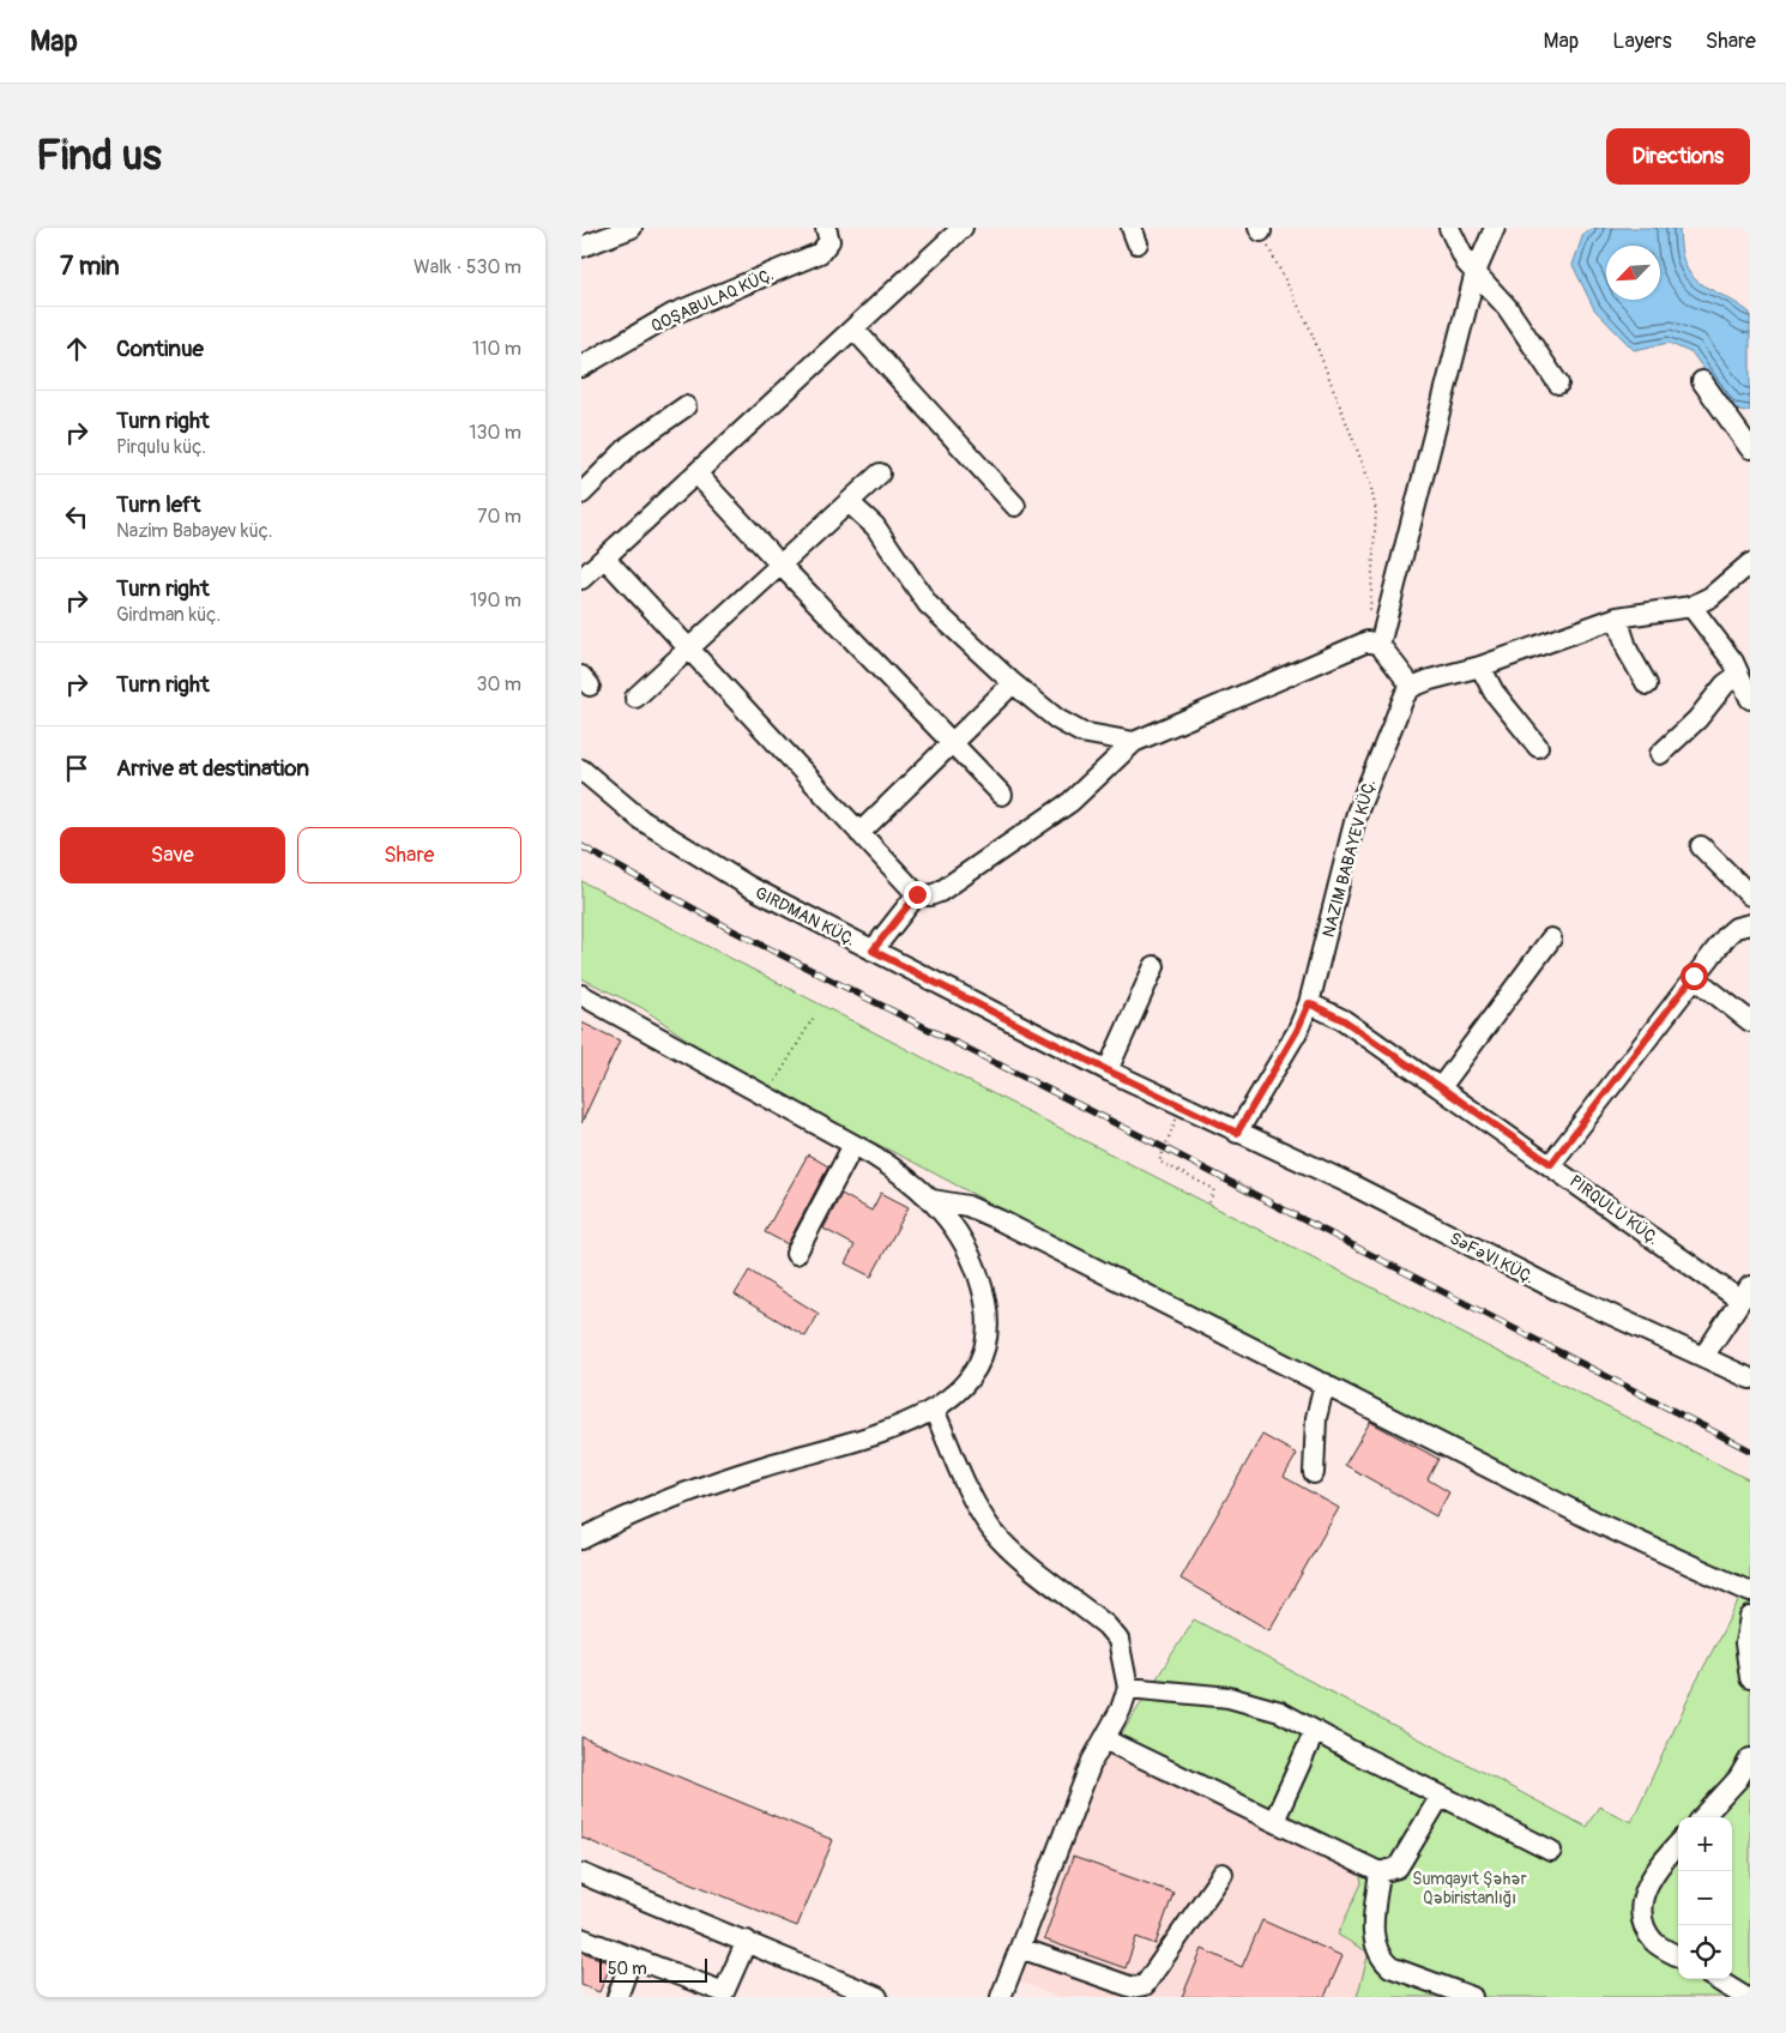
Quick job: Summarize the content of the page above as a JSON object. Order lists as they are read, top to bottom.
{
  "streets": {
    "street": [
      "QOŞABULAQ KÜÇ.",
      "NAZIM BABAYEV KÜÇ.",
      "GIRDMAN KÜÇ.",
      "PIRQULU KÜÇ.",
      "SƏFƏVI KÜÇ."
    ]
  },
  "crossings": [
    ["NAZIM BABAYEV KÜÇ.", "GIRDMAN KÜÇ."],
    ["NAZIM BABAYEV KÜÇ.", "PIRQULU KÜÇ."],
    ["NAZIM BABAYEV KÜÇ.", "SƏFƏVI KÜÇ."],
    ["GIRDMAN KÜÇ.", "SƏFƏVI KÜÇ."]
  ],
  "parks": ["Sumqayıt Şəhər Qəbiristanlığı"],
  "scale_bar": "50 m",
  "north": "bottom left",
  "page": {
    "header": "Map",
    "nav": ["Map", "Layers", "Share"],
    "buttons": [
      "Directions",
      ["Save", "Share"]
    ],
    "title": "Find us",
    "heading": ["7 min", "Walk · 530 m"],
    "list": [
      ["Continue", "110 m"],
      ["Turn right", "Pirqulu küç.", "130 m"],
      ["Turn left", "Nazim Babayev küç.", "70 m"],
      ["Turn right", "Girdman küç.", "190 m"],
      ["Turn right", "30 m"],
      "Arrive at destination"
    ],
    "map_buttons": ["+", "−"],
    "scale": "50 m"
  }
}
